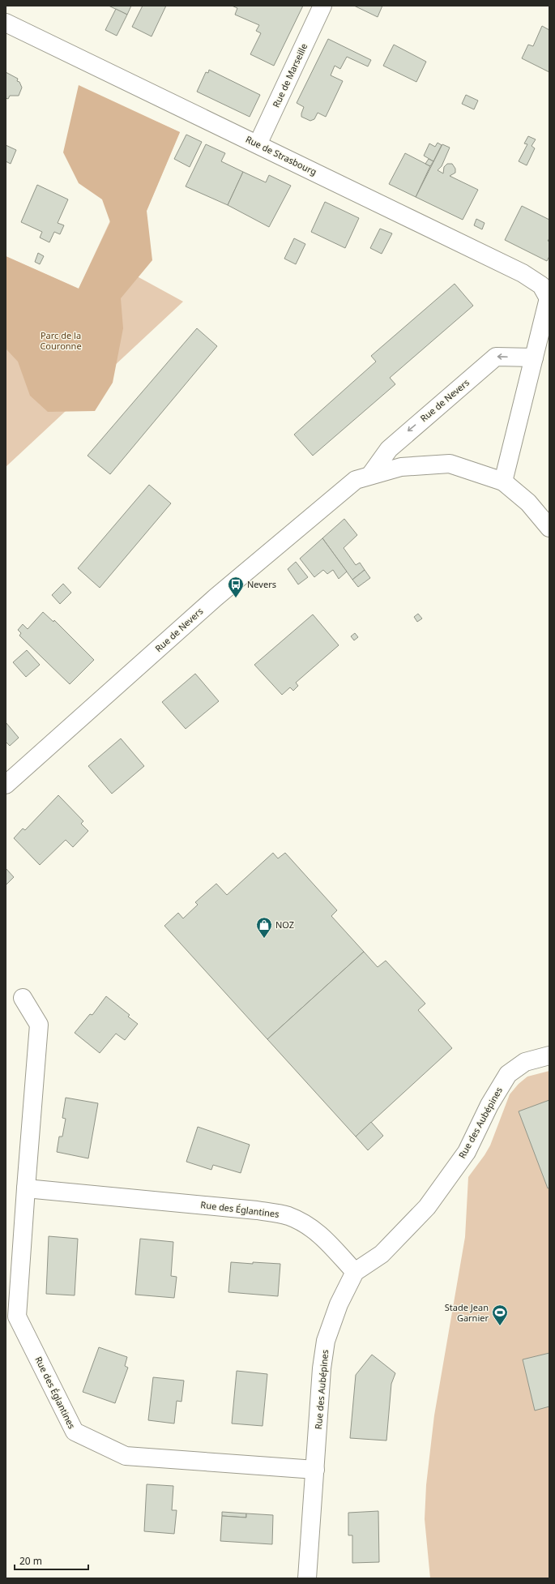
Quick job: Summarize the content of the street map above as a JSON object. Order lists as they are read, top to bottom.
{
  "streets": {
    "street": [
      "Rue de Marseille",
      "Rue de Strasbourg",
      "Rue de Nevers",
      "Rue des Aubépines",
      "Rue des Églantines"
    ]
  },
  "crossings": [
    ["Rue de Marseille", "Rue de Strasbourg"],
    ["Rue des Aubépines", "Rue des Églantines"]
  ],
  "parks": ["Parc de la Couronne"],
  "places": {
    "bus stop": ["Nevers"],
    "shop": ["NOZ"],
    "sports": ["Stade Jean Garnier"]
  },
  "scale_bar": "20 m"
}
